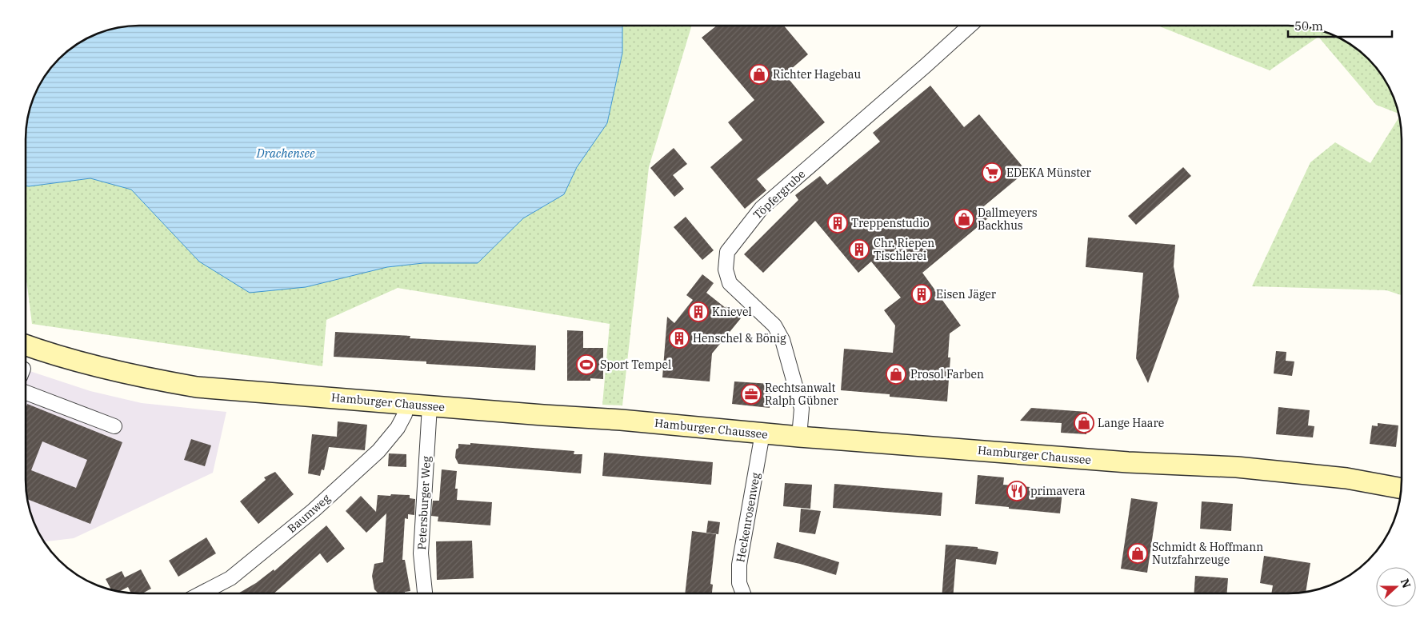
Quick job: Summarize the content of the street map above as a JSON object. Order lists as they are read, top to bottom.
{
  "streets": {
    "main road": ["Hamburger Chaussee"],
    "street": [
      "Töpfergrube",
      "Petersburger Weg",
      "Baumweg",
      "Heckenrosenweg"
    ]
  },
  "crossings": [
    ["Töpfergrube", "Hamburger Chaussee"],
    ["Hamburger Chaussee", "Petersburger Weg"],
    ["Hamburger Chaussee", "Baumweg"],
    ["Hamburger Chaussee", "Heckenrosenweg"]
  ],
  "water": ["Drachensee"],
  "places": {
    "shop": [
      "Richter Hagebau",
      "Dallmeyers Backhus",
      "Prosol Farben",
      "Lange Haare",
      "Schmidt & Hoffmann Nutzfahrzeuge"
    ],
    "supermarket": ["EDEKA Münster"],
    "building": [
      "Treppenstudio",
      "Chr. Riepen Tischlerei",
      "Eisen Jäger",
      "Knievel",
      "Henschel & Bönig"
    ],
    "sports": ["Sport Tempel"],
    "office": ["Rechtsanwalt Ralph Gübner"],
    "restaurant": ["primavera"]
  },
  "scale_bar": "50 m",
  "north": "right"
}
